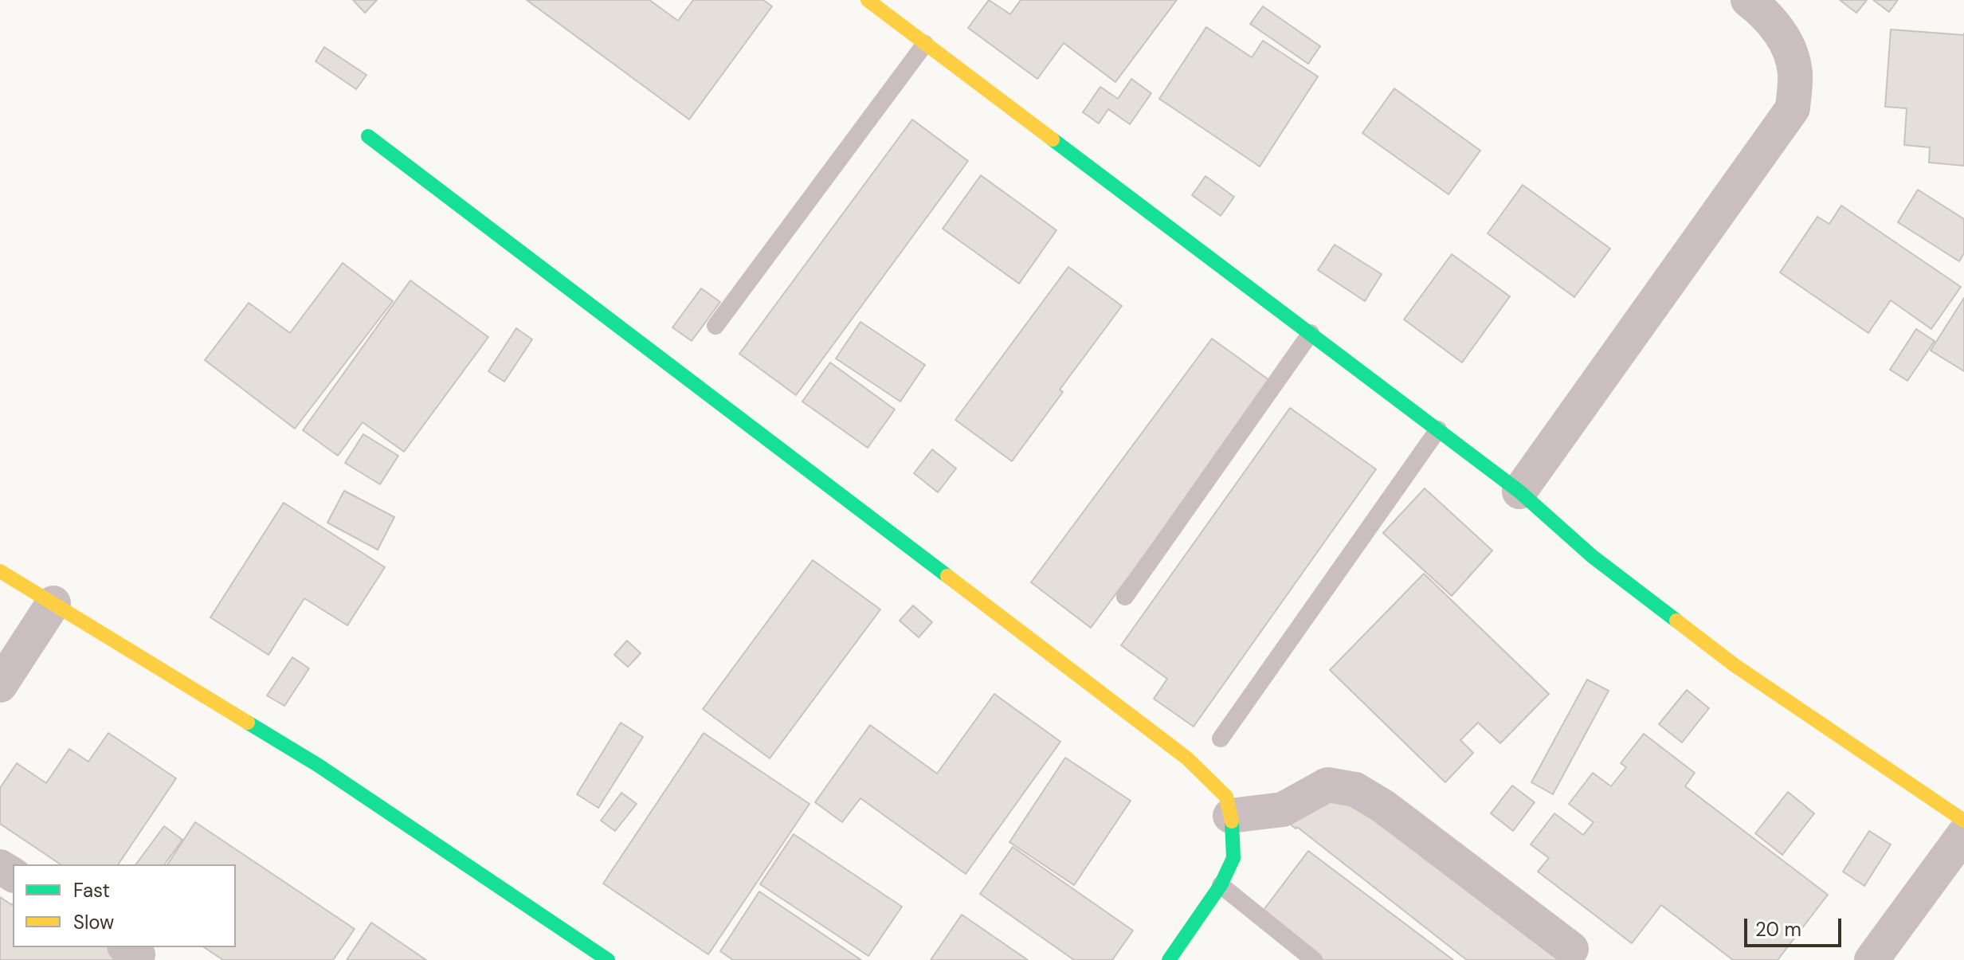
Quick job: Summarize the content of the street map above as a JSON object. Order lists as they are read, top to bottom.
{
  "legend": ["Fast", "Slow"],
  "scale_bar": "20 m"
}
